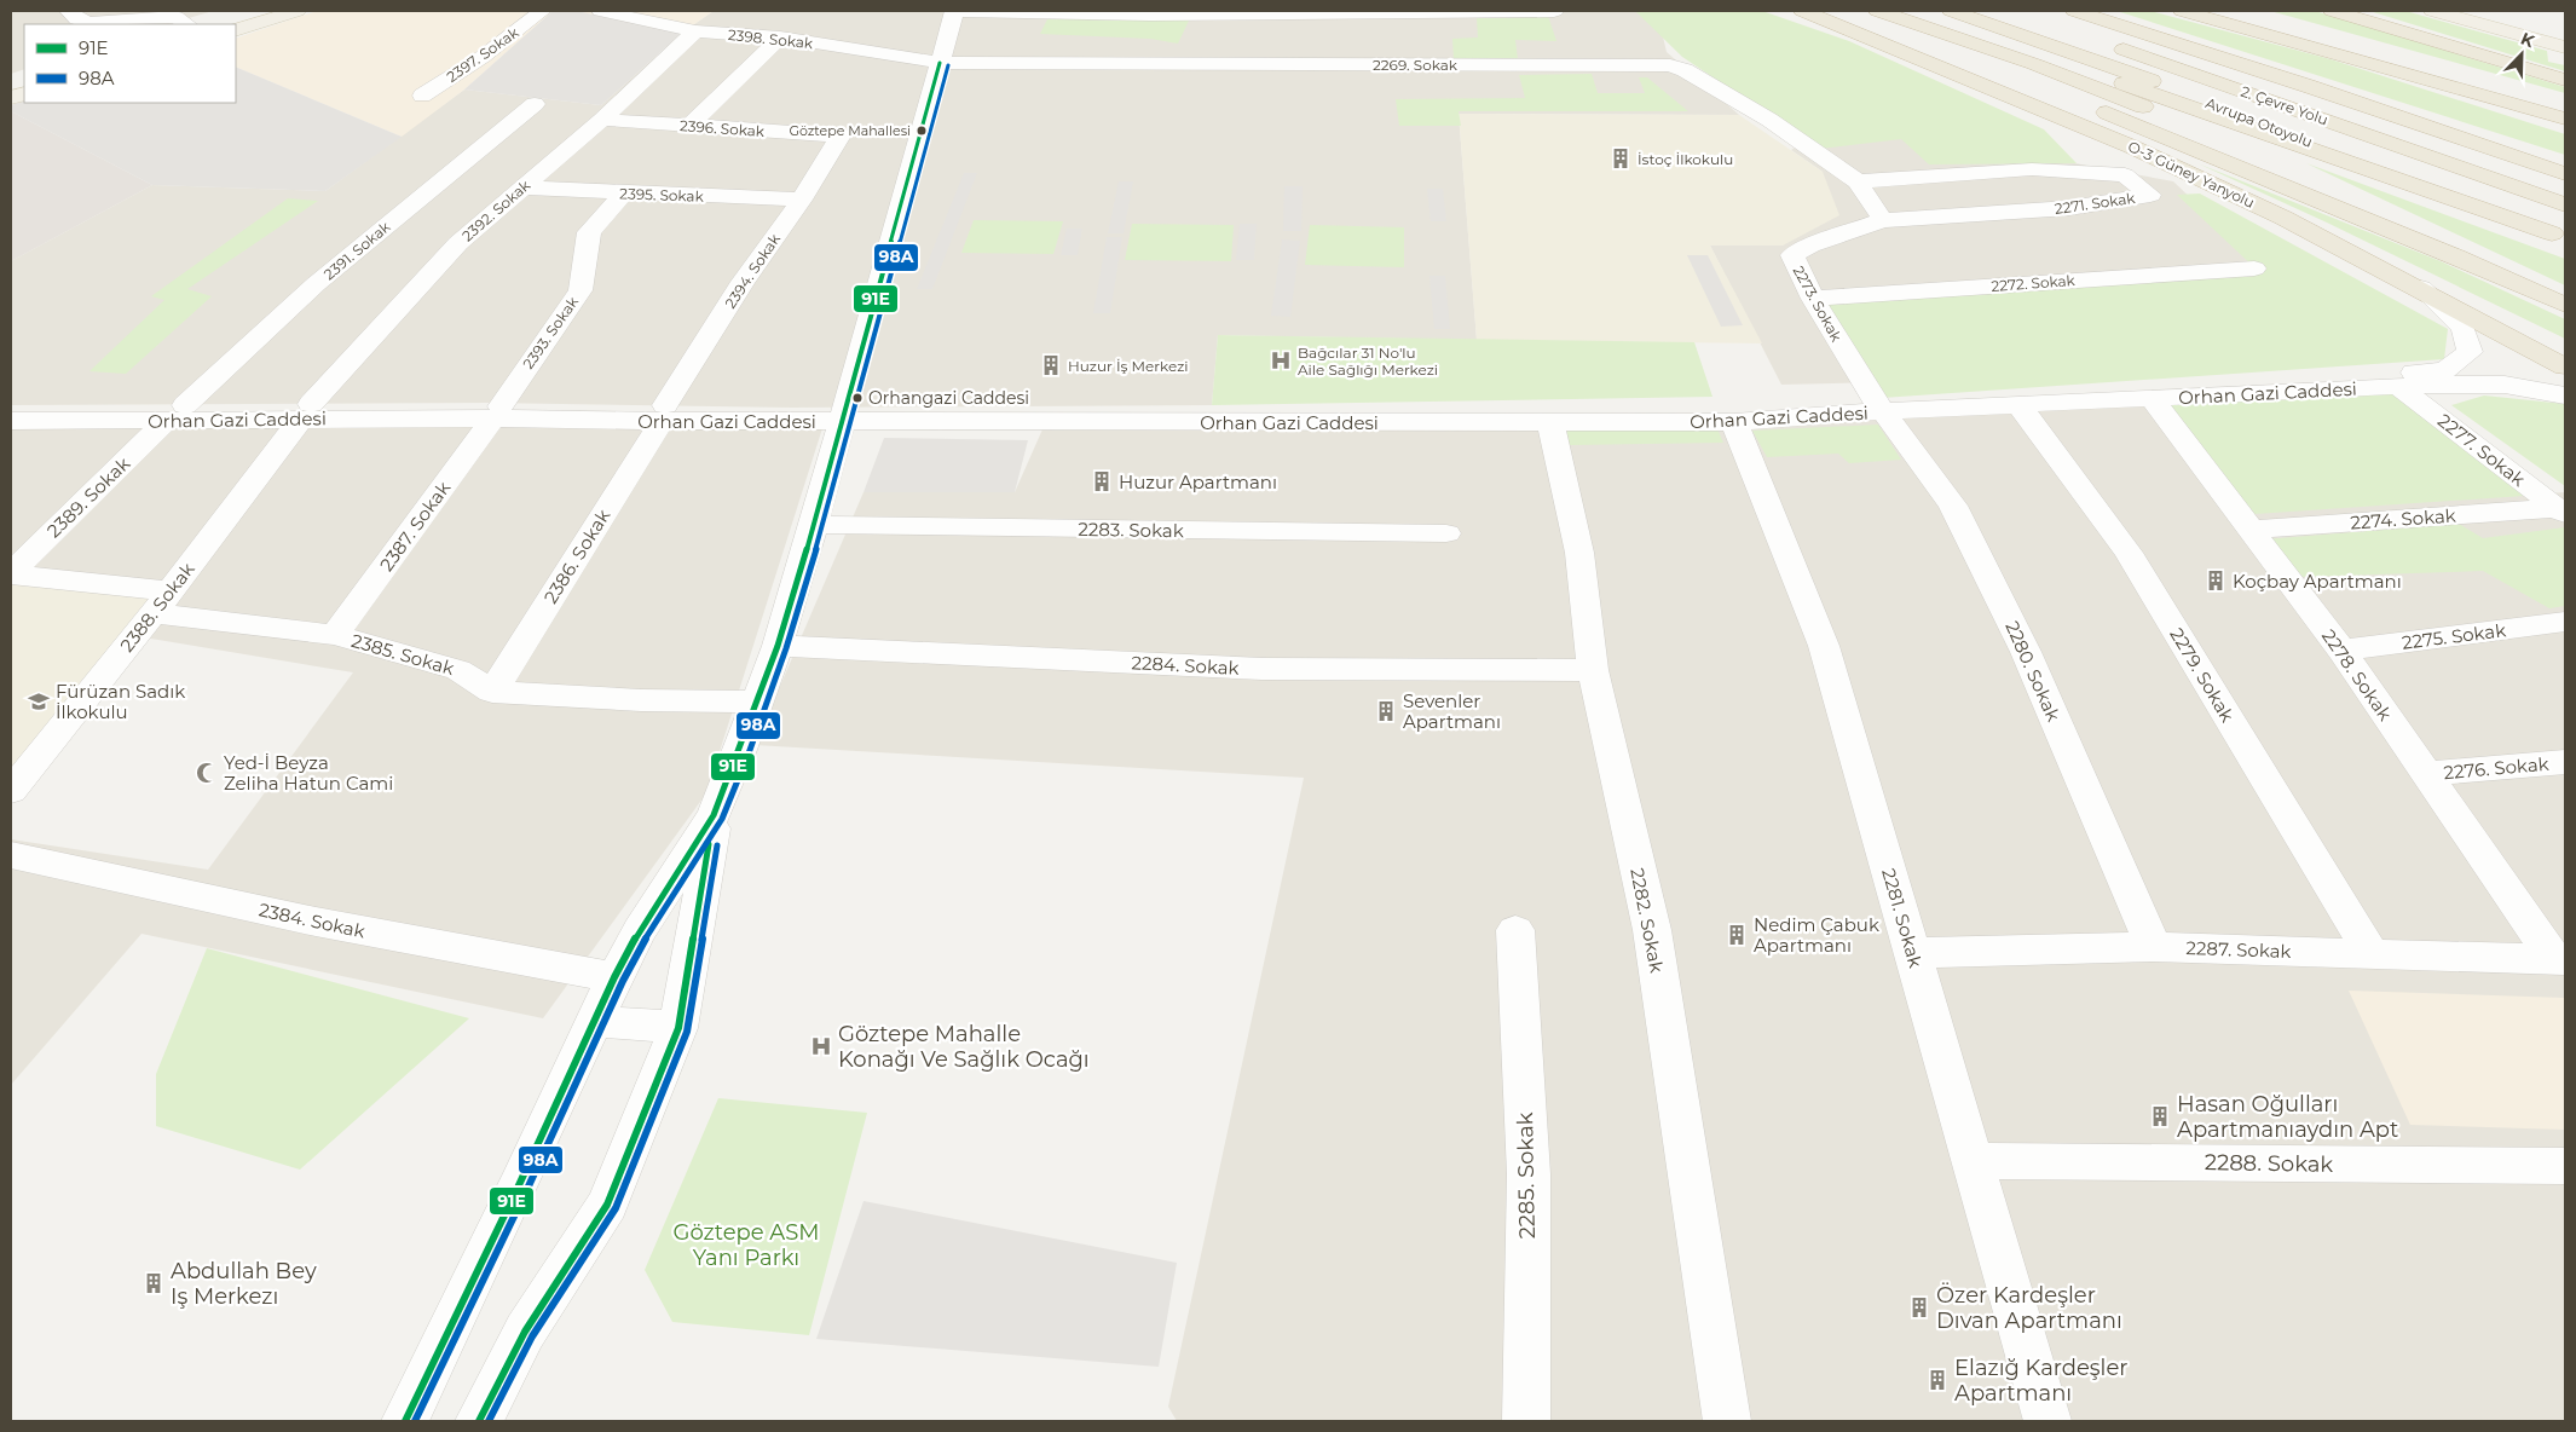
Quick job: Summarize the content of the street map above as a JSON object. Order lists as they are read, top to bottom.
{
  "streets": {
    "highway": ["2. Çevre Yolu", "Avrupa Otoyolu", "O-3 Güney Yanyolu"],
    "street": [
      "2398. Sokak",
      "2397. Sokak",
      "2269. Sokak",
      "2396. Sokak",
      "2395. Sokak",
      "2271. Sokak",
      "2392. Sokak",
      "2391. Sokak",
      "2394. Sokak",
      "2272. Sokak",
      "2273. Sokak",
      "2393. Sokak",
      "Orhan Gazi Caddesi",
      "2277. Sokak",
      "2389. Sokak",
      "2274. Sokak",
      "2387. Sokak",
      "2283. Sokak",
      "2386. Sokak",
      "2388. Sokak",
      "2275. Sokak",
      "2385. Sokak",
      "2284. Sokak",
      "2280. Sokak",
      "2279. Sokak",
      "2278. Sokak",
      "2276. Sokak",
      "2281. Sokak",
      "2384. Sokak",
      "2282. Sokak",
      "2287. Sokak",
      "2288. Sokak",
      "2285. Sokak"
    ]
  },
  "crossings": [
    ["2398. Sokak", "2269. Sokak"],
    ["2398. Sokak", "2392. Sokak"],
    ["2269. Sokak", "2271. Sokak"],
    ["2396. Sokak", "2392. Sokak"],
    ["2396. Sokak", "2394. Sokak"],
    ["O-3 Güney Yanyolu", "Orhan Gazi Caddesi"],
    ["2395. Sokak", "2392. Sokak"],
    ["2395. Sokak", "2394. Sokak"],
    ["2395. Sokak", "2393. Sokak"],
    ["2271. Sokak", "2273. Sokak"],
    ["2392. Sokak", "Orhan Gazi Caddesi"],
    ["2392. Sokak", "2388. Sokak"],
    ["2391. Sokak", "Orhan Gazi Caddesi"],
    ["2391. Sokak", "2389. Sokak"],
    ["2394. Sokak", "Orhan Gazi Caddesi"],
    ["2394. Sokak", "2386. Sokak"],
    ["2272. Sokak", "2273. Sokak"],
    ["2273. Sokak", "Orhan Gazi Caddesi"],
    ["2273. Sokak", "2280. Sokak"],
    ["2393. Sokak", "Orhan Gazi Caddesi"],
    ["2393. Sokak", "2387. Sokak"],
    ["Orhan Gazi Caddesi", "2277. Sokak"],
    ["Orhan Gazi Caddesi", "2389. Sokak"],
    ["Orhan Gazi Caddesi", "2387. Sokak"],
    ["Orhan Gazi Caddesi", "2386. Sokak"],
    ["Orhan Gazi Caddesi", "2388. Sokak"],
    ["Orhan Gazi Caddesi", "2280. Sokak"],
    ["Orhan Gazi Caddesi", "2279. Sokak"],
    ["Orhan Gazi Caddesi", "2278. Sokak"],
    ["Orhan Gazi Caddesi", "2281. Sokak"],
    ["Orhan Gazi Caddesi", "2282. Sokak"],
    ["2277. Sokak", "2274. Sokak"],
    ["2389. Sokak", "2385. Sokak"],
    ["2274. Sokak", "2278. Sokak"],
    ["2387. Sokak", "2385. Sokak"],
    ["2386. Sokak", "2385. Sokak"],
    ["2388. Sokak", "2385. Sokak"],
    ["2275. Sokak", "2278. Sokak"],
    ["2284. Sokak", "2282. Sokak"],
    ["2280. Sokak", "2287. Sokak"],
    ["2279. Sokak", "2287. Sokak"],
    ["2278. Sokak", "2276. Sokak"],
    ["2278. Sokak", "2287. Sokak"],
    ["2281. Sokak", "2287. Sokak"],
    ["2281. Sokak", "2288. Sokak"]
  ],
  "parks": ["Göztepe ASM Yanı Parkı"],
  "places": {
    "other": ["Göztepe Mahallesi", "Orhangazi Caddesi"],
    "building": [
      "İstoç İlkokulu",
      "Huzur İş Merkezi",
      "Huzur Apartmanı",
      "Koçbay Apartmanı",
      "Sevenler Apartmanı",
      "Nedim Çabuk Apartmanı",
      "Hasan Oğulları Apartmanıaydın Apt",
      "Abdullah Bey Iş Merkezı",
      "Özer Kardeşler Dıvan Apartmanı",
      "Elazığ Kardeşler Apartmanı"
    ],
    "hospital": ["Bağcılar 31 No'lu Aile Sağlığı Merkezi", "Göztepe Mahalle Konağı Ve Sağlık Ocağı"],
    "school or university": ["Fürüzan Sadık İlkokulu"],
    "mosque": ["Yed-İ Beyza Zeliha Hatun Cami"]
  },
  "lines": ["transit line 91E", "transit line 98A"],
  "legend": ["91E", "98A"],
  "north": "top right"
}
